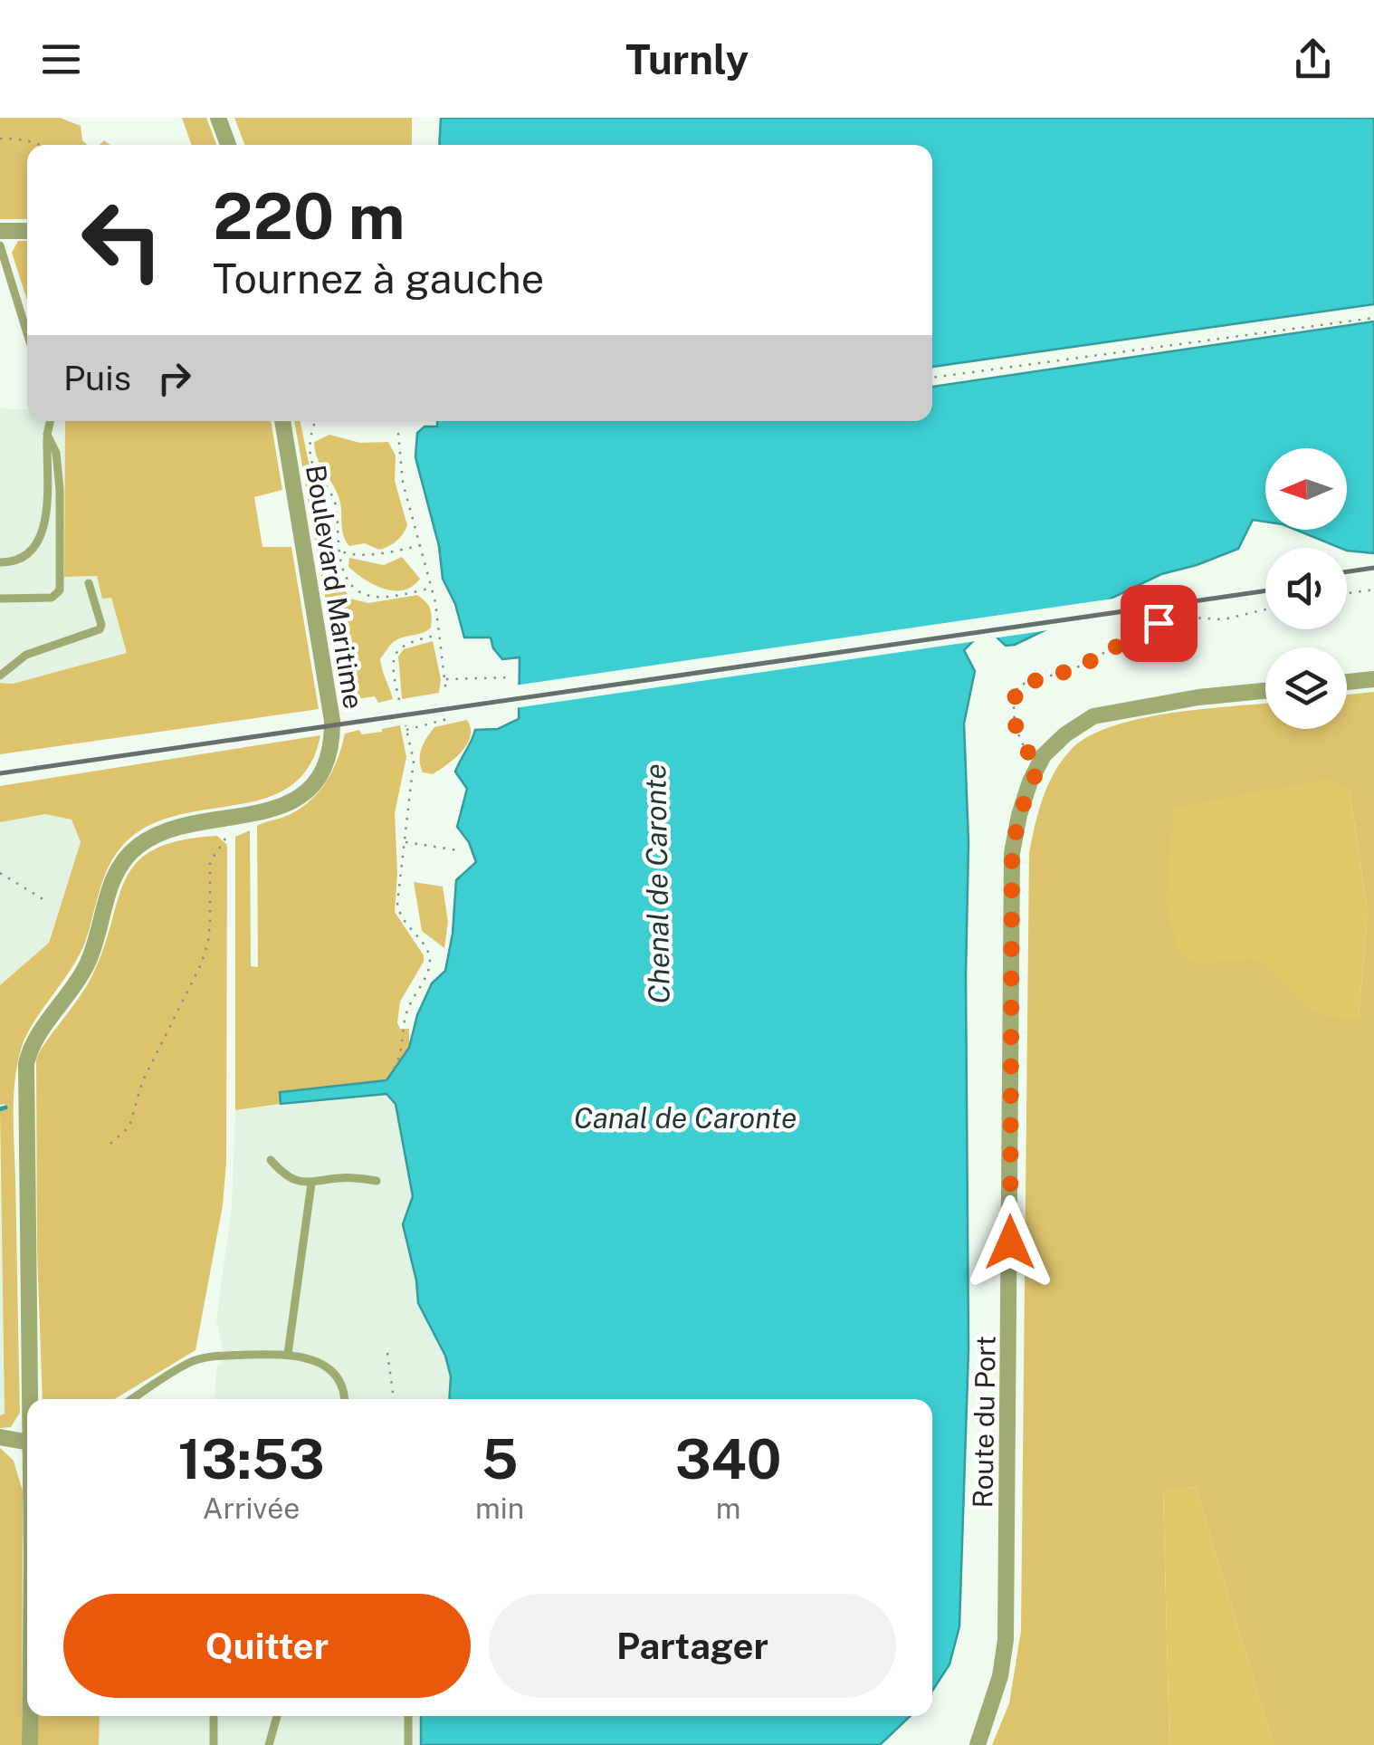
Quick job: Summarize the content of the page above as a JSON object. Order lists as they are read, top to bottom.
{
  "streets": {
    "street": ["Boulevard Maritime", "Route du Port"]
  },
  "water": ["Chenal de Caronte", "Canal de Caronte"],
  "north": "left",
  "page": {
    "header": "Turnly",
    "turn": ["220 m", "Tournez à gauche"],
    "then": "Puis",
    "eta": [
      "13:53",
      "Arrivée",
      "5",
      "min",
      "340",
      "m"
    ],
    "buttons": ["Quitter", "Partager"]
  }
}
